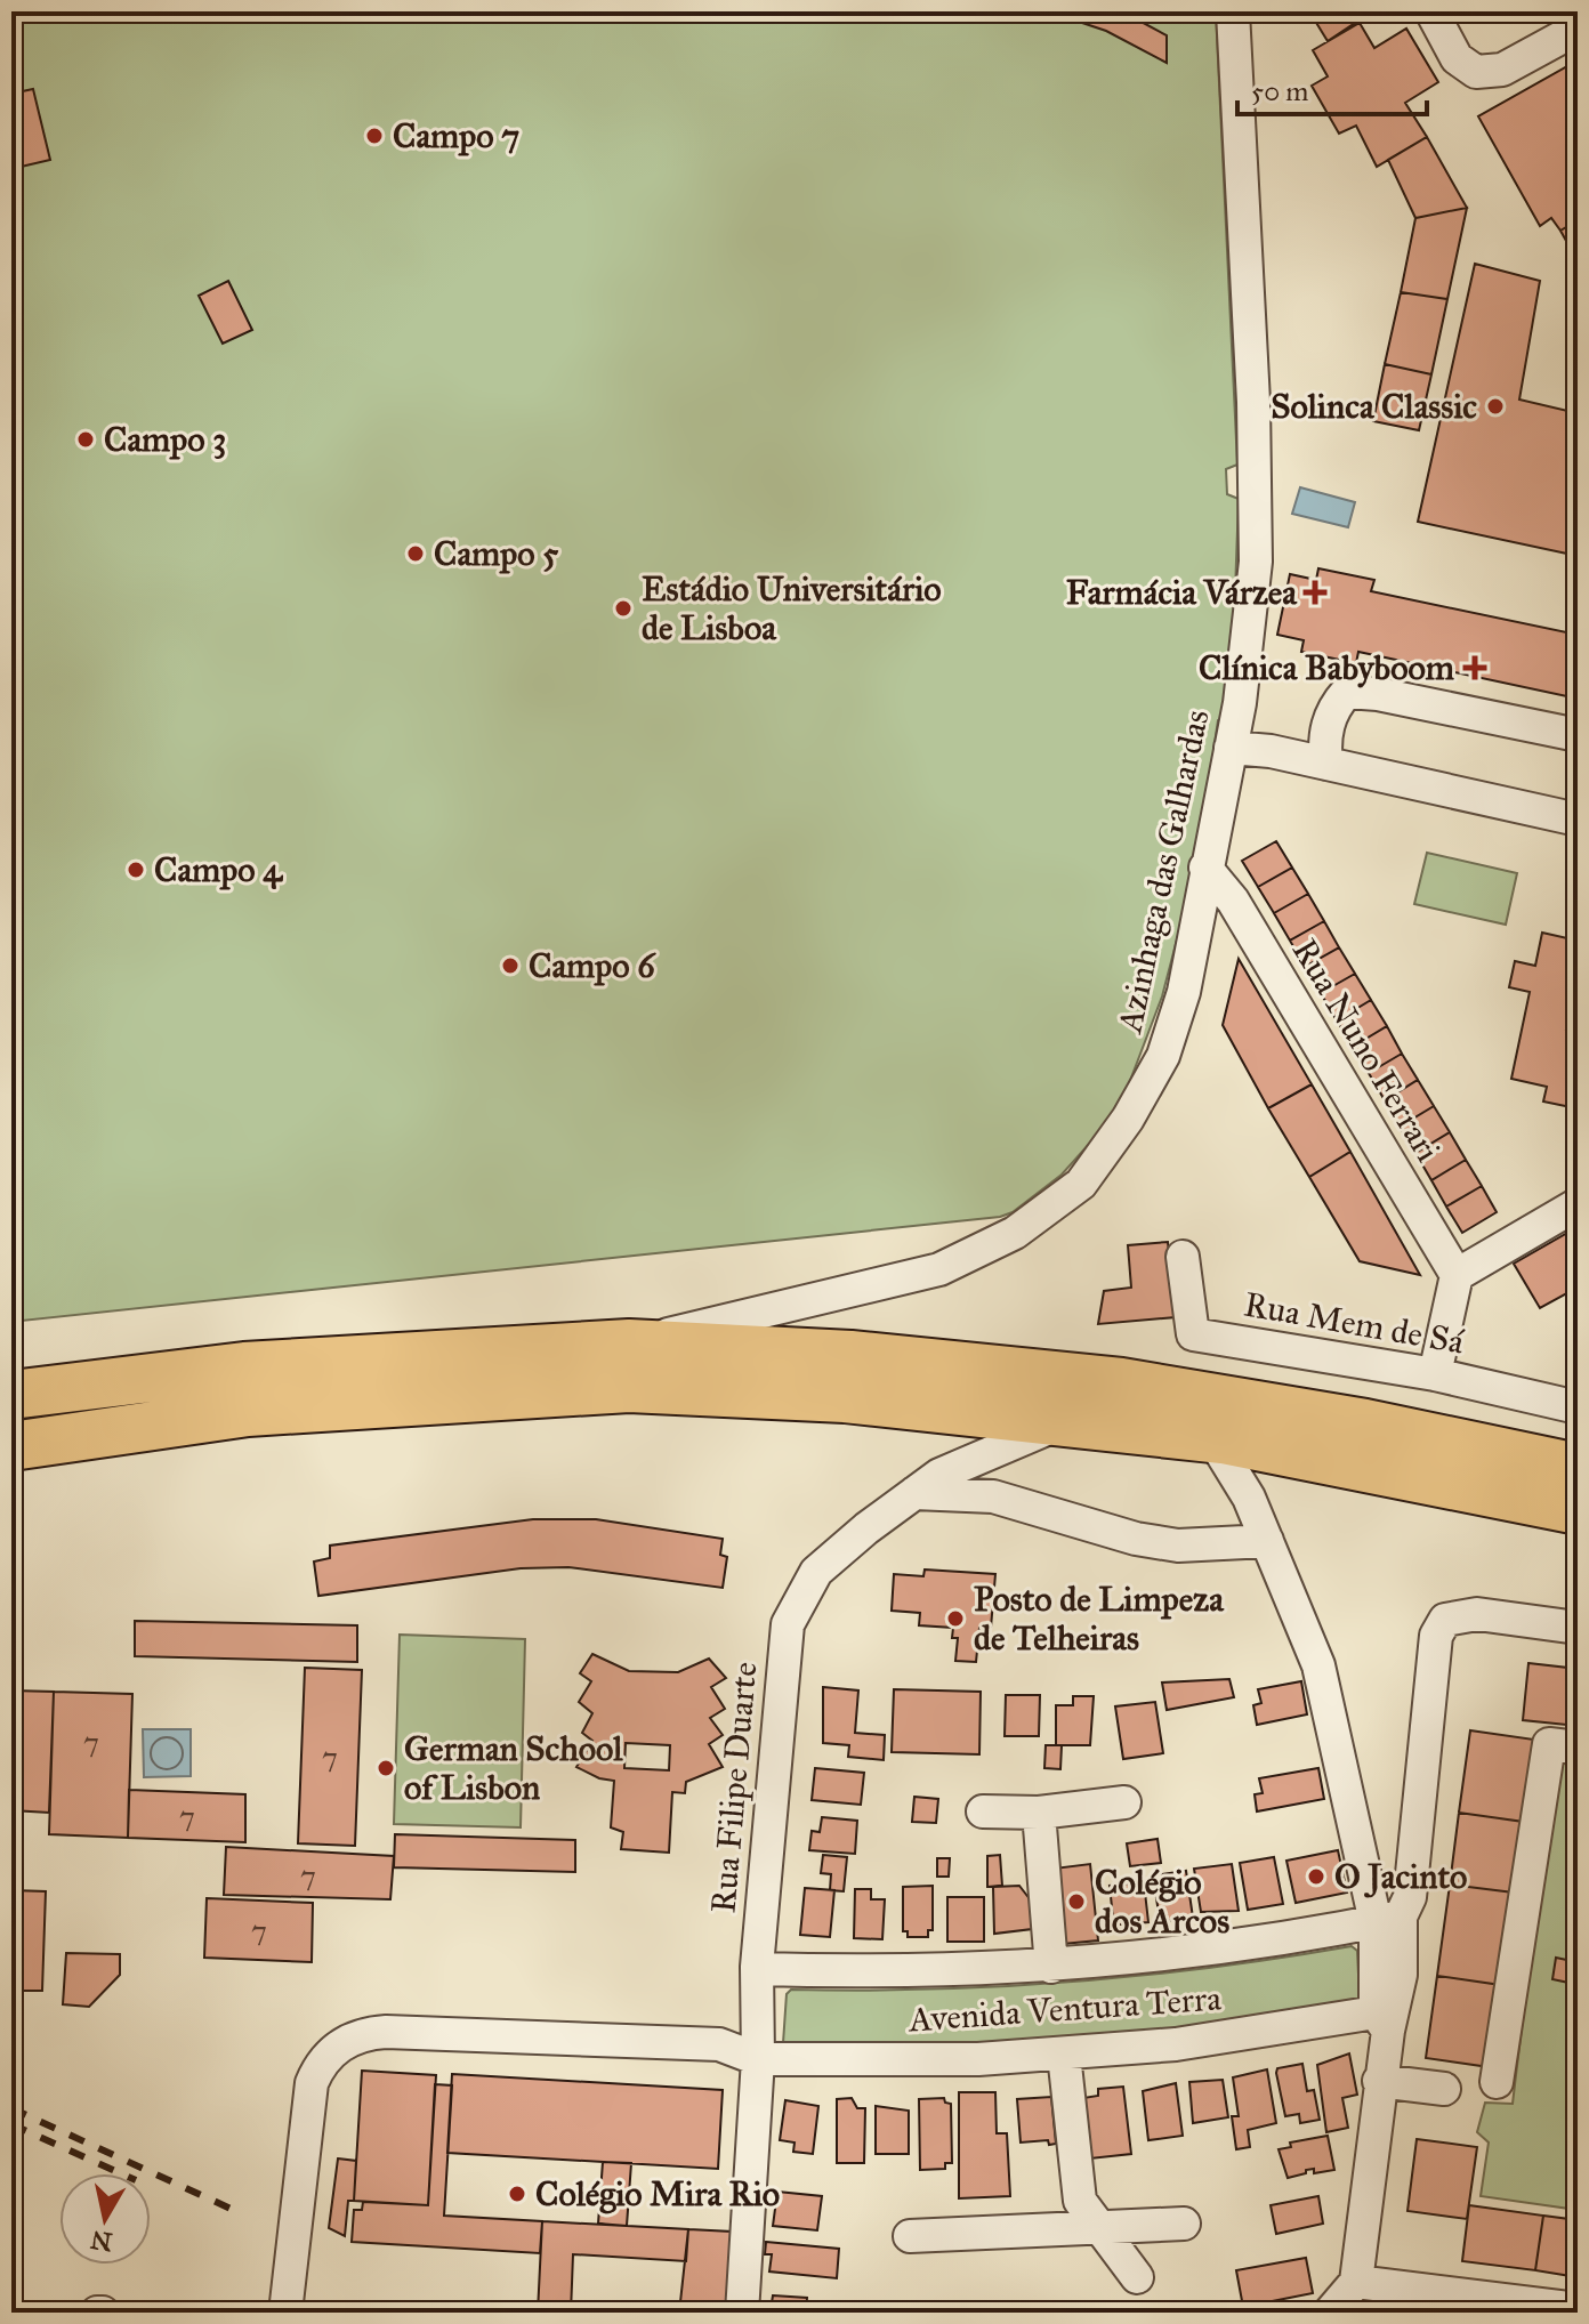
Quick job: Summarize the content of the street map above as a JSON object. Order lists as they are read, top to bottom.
{
  "streets": {
    "street": [
      "Azinhaga das Galhardas",
      "Rua Nuno Ferrari",
      "Rua Mem de Sá",
      "Rua Filipe Duarte",
      "Avenida Ventura Terra"
    ]
  },
  "crossings": [
    ["Azinhaga das Galhardas", "Rua Nuno Ferrari"],
    ["Rua Filipe Duarte", "Avenida Ventura Terra"]
  ],
  "places": {
    "other": [
      "Campo 7",
      "Solinca Classic",
      "Campo 3",
      "Campo 5",
      "Estádio Universitário de Lisboa",
      "Campo 4",
      "Campo 6",
      "Posto de Limpeza de Telheiras",
      "German School of Lisbon",
      "O Jacinto",
      "Colégio dos Arcos",
      "Colégio Mira Rio"
    ],
    "health": ["Farmácia Várzea", "Clínica Babyboom"]
  },
  "house_numbers": [
    "7",
    "7",
    "7",
    "7",
    "7"
  ],
  "scale_bar": "50 m",
  "north": "bottom"
}
